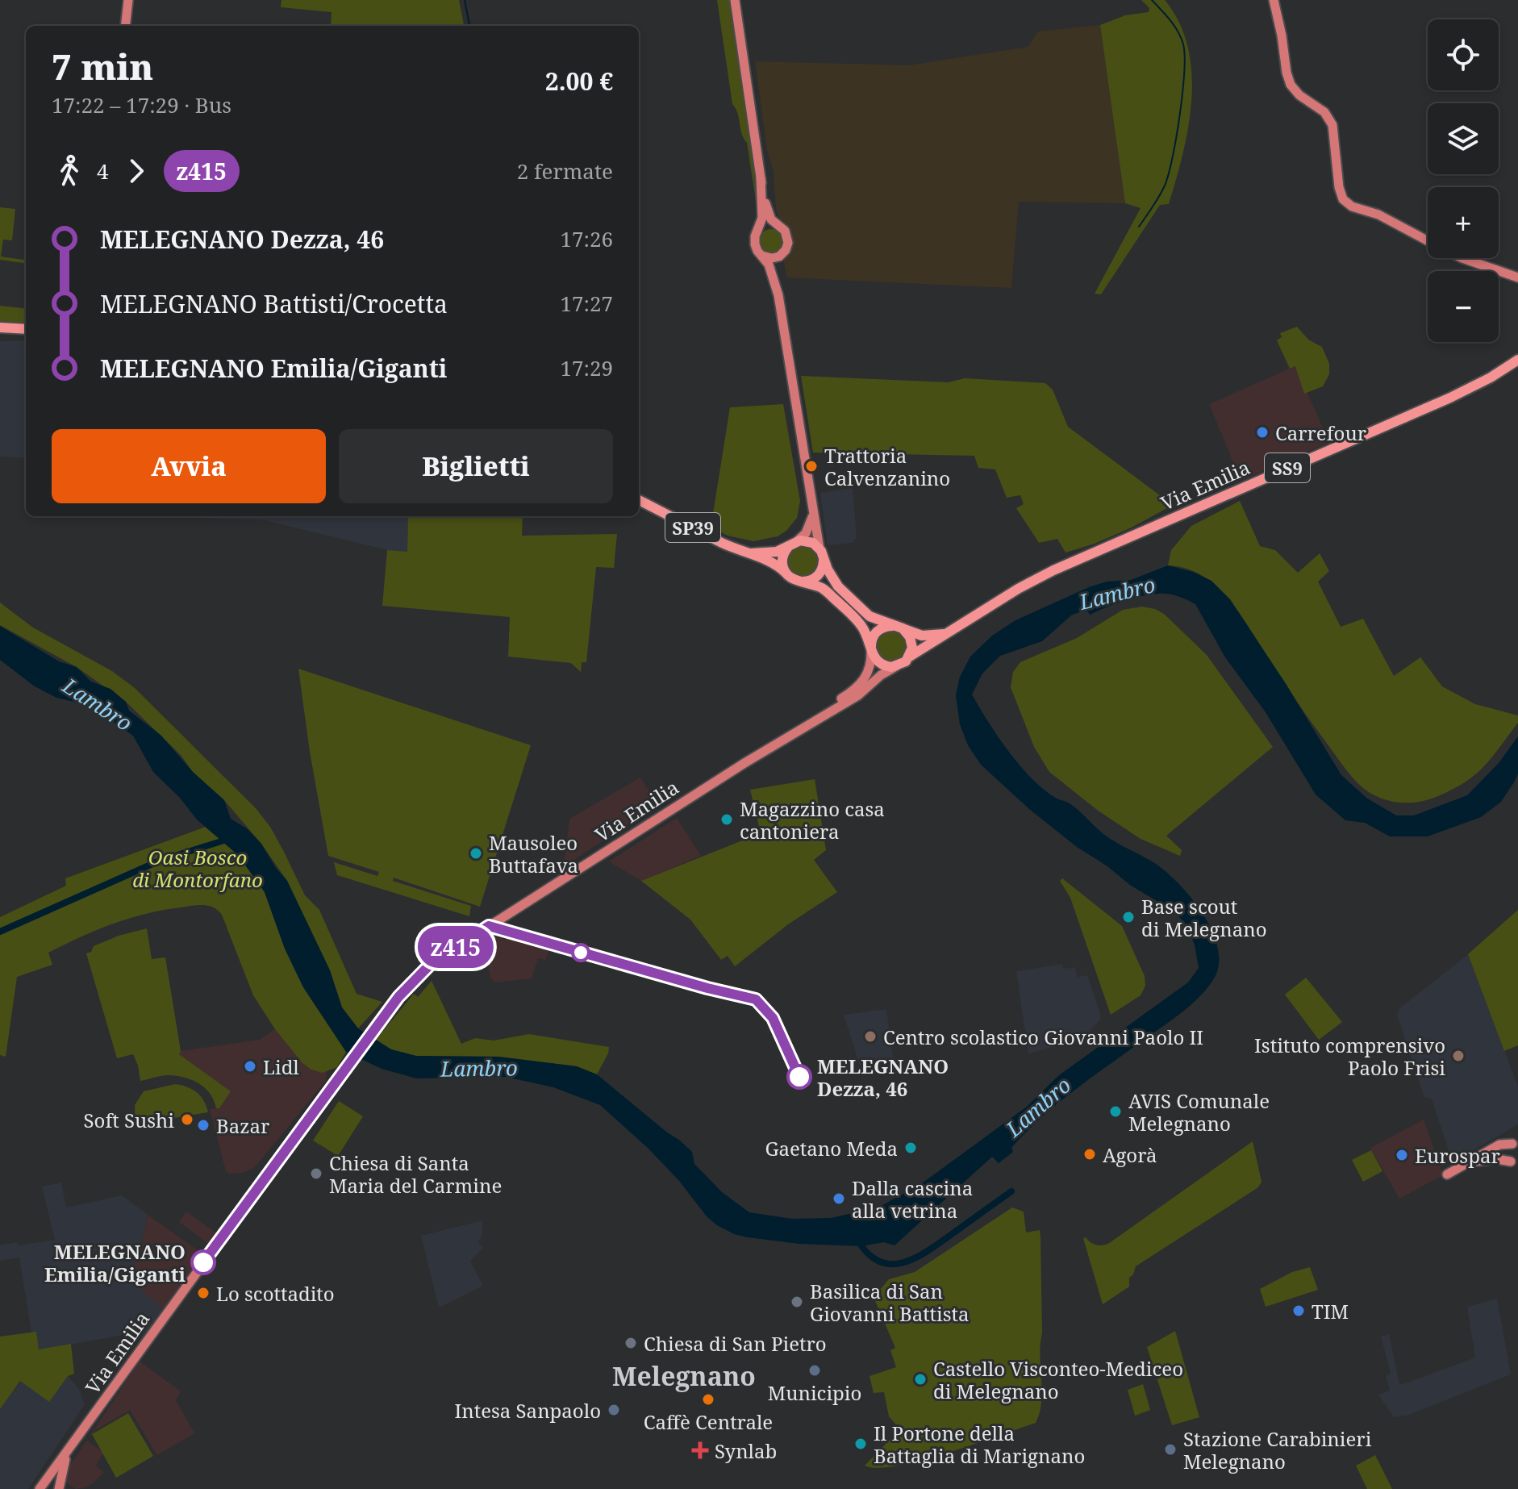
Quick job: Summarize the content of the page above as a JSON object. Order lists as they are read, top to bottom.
{
  "streets": {
    "main road": ["SS9", "Via Emilia", "SP39"]
  },
  "crossings": [
    ["Via Emilia", "SP39"]
  ],
  "districts": ["Melegnano"],
  "water": ["Lambro"],
  "parks": ["Oasi Bosco di Montorfano"],
  "places": {
    "other": [
      "Carrefour",
      "Trattoria Calvenzanino",
      "Magazzino casa cantoniera",
      "Mausoleo Buttafava",
      "Base scout di Melegnano",
      "Centro scolastico Giovanni Paolo II",
      "Istituto comprensivo Paolo Frisi",
      "Lidl",
      "MELEGNANO Dezza, 46",
      "AVIS Comunale Melegnano",
      "Soft Sushi",
      "Bazar",
      "Gaetano Meda",
      "Agorà",
      "Eurospar",
      "Chiesa di Santa Maria del Carmine",
      "Dalla cascina alla vetrina",
      "MELEGNANO Emilia/Giganti",
      "Lo scottadito",
      "Basilica di San Giovanni Battista",
      "TIM",
      "Chiesa di San Pietro",
      "Municipio",
      "Castello Visconteo-Mediceo di Melegnano",
      "Caffè Centrale",
      "Intesa Sanpaolo",
      "Il Portone della Battaglia di Marignano",
      "Stazione Carabinieri Melegnano"
    ],
    "health": ["Synlab"]
  },
  "lines": ["bus line z415"],
  "page": {
    "on_map": "z415",
    "map_buttons": ["+", "−"],
    "heading": ["7 min", "17:22 – 17:29 · Bus", "2.00 €"],
    "legs": ["4", "z415", "2 fermate"],
    "list": [
      {
        "name": "MELEGNANO Dezza, 46",
        "value": "17:26"
      },
      {
        "name": "MELEGNANO Battisti/Crocetta",
        "value": "17:27"
      },
      {
        "name": "MELEGNANO Emilia/Giganti",
        "value": "17:29"
      }
    ],
    "buttons": ["Avvia", "Biglietti"]
  }
}
